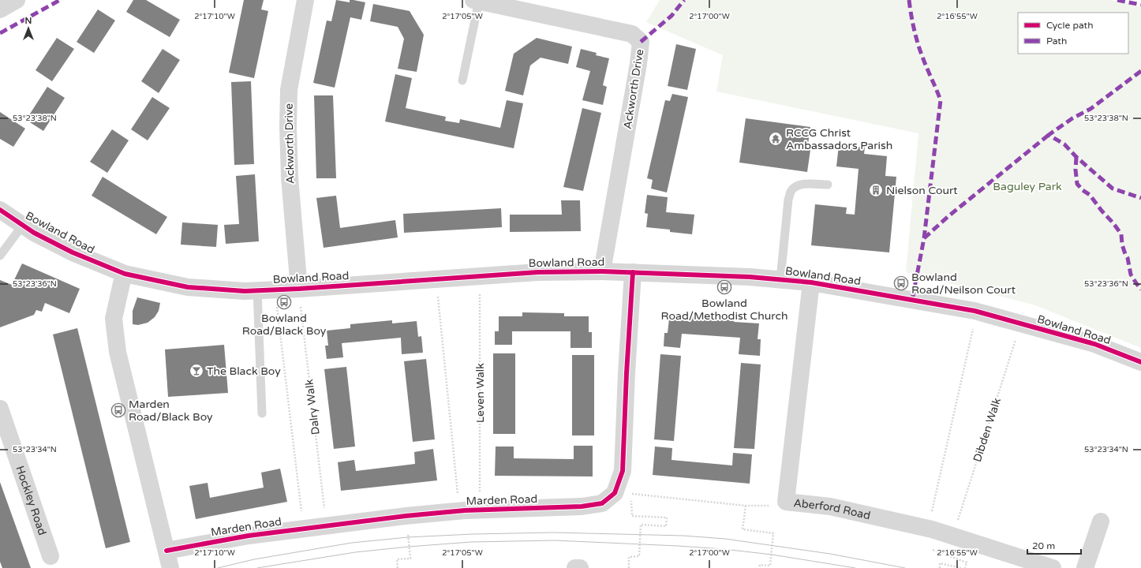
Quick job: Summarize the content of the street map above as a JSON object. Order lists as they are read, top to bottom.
{
  "streets": {
    "street": [
      "Ackworth Drive",
      "Bowland Road",
      "Hockley Road",
      "Marden Road",
      "Aberford Road"
    ],
    "path": ["Leven Walk", "Dalry Walk", "Dibden Walk"]
  },
  "crossings": [
    ["Ackworth Drive", "Bowland Road"],
    ["Ackworth Drive", "Dalry Walk"],
    ["Bowland Road", "Leven Walk"],
    ["Bowland Road", "Dalry Walk"],
    ["Bowland Road", "Dibden Walk"],
    ["Bowland Road", "Marden Road"],
    ["Bowland Road", "Aberford Road"],
    ["Leven Walk", "Marden Road"],
    ["Dalry Walk", "Marden Road"],
    ["Dibden Walk", "Aberford Road"]
  ],
  "parks": ["Baguley Park"],
  "places": {
    "temple": ["RCCG Christ Ambassadors Parish"],
    "building": ["Nielson Court"],
    "bus stop": [
      "Bowland Road/Neilson Court",
      "Bowland Road/Methodist Church",
      "Bowland Road/Black Boy",
      "Marden Road/Black Boy"
    ],
    "bar": ["The Black Boy"]
  },
  "legend": ["Cycle path", "Path"],
  "scale_bar": "20 m",
  "north": "top",
  "coordinates": [
    "2°17'10\"W",
    "2°17'05\"W",
    "2°17'00\"W",
    "2°16'55\"W",
    "53°23'38\"N",
    "53°23'36\"N",
    "53°23'34\"N"
  ]
}
